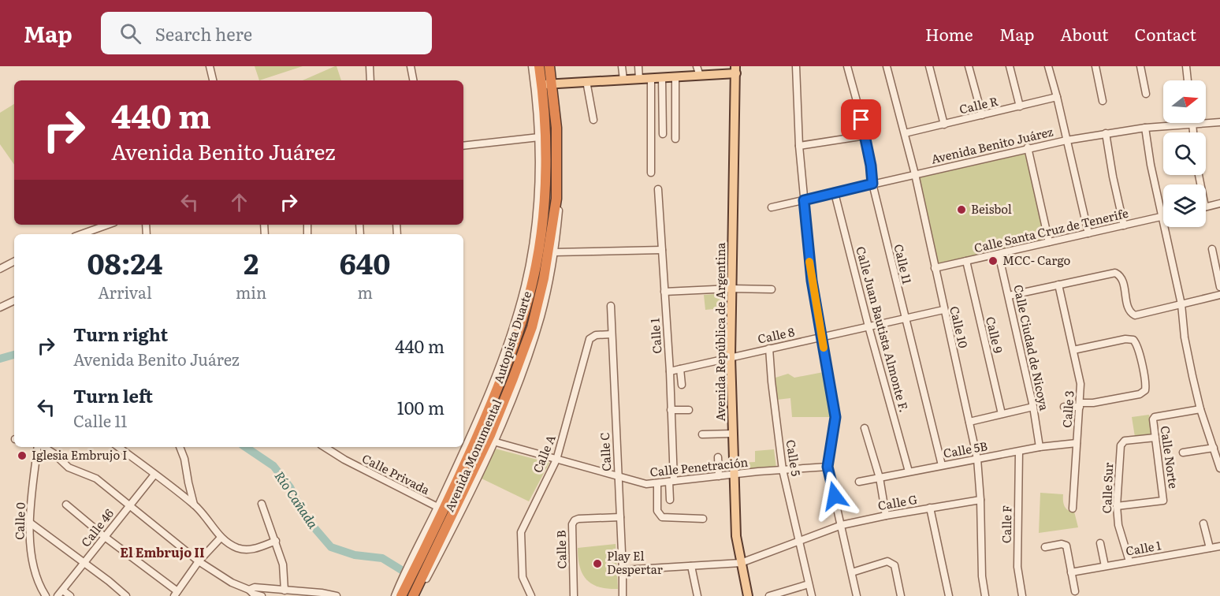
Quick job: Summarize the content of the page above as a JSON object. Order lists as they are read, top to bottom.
{
  "streets": {
    "highway": ["Autopista Duarte"],
    "main road": ["Avenida República de Argentina"],
    "street": [
      "Calle R",
      "Avenida Benito Juárez",
      "Calle Santa Cruz de Tenerife",
      "Calle 11",
      "Calle 10",
      "Calle Juan Bautista Almonte F.",
      "Calle 9",
      "Calle 1",
      "Calle 8",
      "Calle Ciudad de Nicoya",
      "Calle 3",
      "Calle 5B",
      "Calle C",
      "Calle A",
      "Avenida Monumental",
      "Calle Norte",
      "Calle 5",
      "Calle Penetración",
      "Calle Privada",
      "Calle Sur",
      "Calle G",
      "Calle 0",
      "Calle F",
      "Calle 46",
      "Calle B"
    ]
  },
  "crossings": [
    ["Calle R", "Calle 10"],
    ["Avenida Benito Juárez", "Calle 11"],
    ["Avenida Benito Juárez", "Calle 10"],
    ["Avenida Benito Juárez", "Calle Juan Bautista Almonte F."],
    ["Calle Santa Cruz de Tenerife", "Calle 10"],
    ["Calle Santa Cruz de Tenerife", "Calle 9"],
    ["Calle Santa Cruz de Tenerife", "Calle Ciudad de Nicoya"],
    ["Calle 11", "Calle 8"],
    ["Calle 11", "Calle 5B"],
    ["Calle 10", "Calle 8"],
    ["Calle 10", "Calle 5B"],
    ["Calle 10", "Calle G"],
    ["Calle Juan Bautista Almonte F.", "Calle 8"],
    ["Calle Juan Bautista Almonte F.", "Calle 5B"],
    ["Avenida República de Argentina", "Calle 8"],
    ["Avenida República de Argentina", "Calle Penetración"],
    ["Avenida República de Argentina", "Calle G"],
    ["Calle 1", "Calle 8"],
    ["Calle 1", "Calle Penetración"],
    ["Calle 1", "Calle Sur"],
    ["Calle 8", "Calle 5"],
    ["Autopista Duarte", "Avenida Monumental"],
    ["Autopista Duarte", "Calle Privada"],
    ["Calle Ciudad de Nicoya", "Calle 5B"],
    ["Calle 3", "Calle 5B"],
    ["Calle 5B", "Calle F"],
    ["Calle C", "Calle A"],
    ["Calle C", "Calle Penetración"],
    ["Calle C", "Calle G"],
    ["Calle C", "Calle B"],
    ["Calle A", "Calle Penetración"],
    ["Avenida Monumental", "Calle Penetración"],
    ["Avenida Monumental", "Calle Privada"],
    ["Calle Norte", "Calle Sur"],
    ["Calle 5", "Calle Penetración"],
    ["Calle 5", "Calle G"]
  ],
  "districts": ["El Embrujo II"],
  "water": ["Río Cañada"],
  "places": [
    "Beisbol",
    "MCC- Cargo",
    "Iglesia Embrujo I",
    "Play El Despertar"
  ],
  "north": "right",
  "page": {
    "header": "Map",
    "search": "Search here",
    "nav": [
      "Home",
      "Map",
      "About",
      "Contact"
    ],
    "turn": ["440 m", "Avenida Benito Juárez"],
    "eta": [
      "08:24",
      "Arrival",
      "2",
      "min",
      "640",
      "m"
    ],
    "list": [
      {
        "name": "Turn right",
        "note": "Avenida Benito Juárez",
        "value": "440 m"
      },
      {
        "name": "Turn left",
        "note": "Calle 11",
        "value": "100 m"
      }
    ]
  }
}
